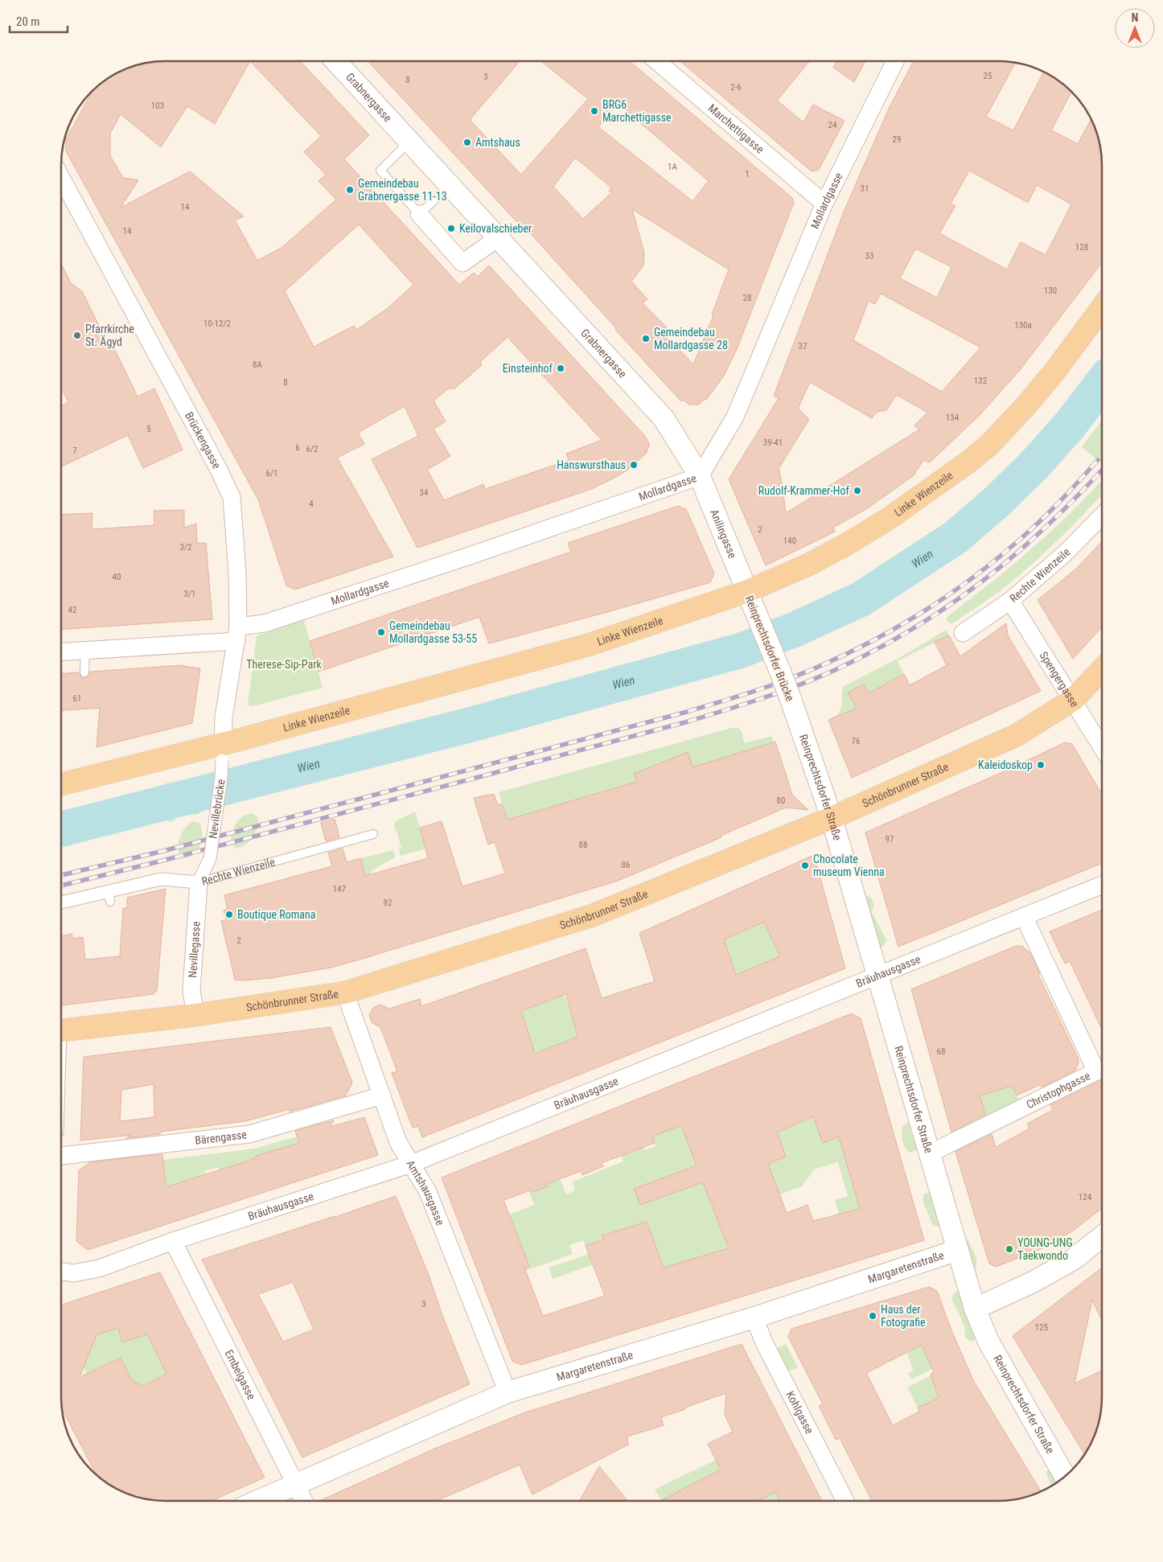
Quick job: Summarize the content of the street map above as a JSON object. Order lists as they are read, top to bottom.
{
  "streets": {
    "main road": ["Linke Wienzeile", "Schönbrunner Straße"],
    "street": [
      "Grabnergasse",
      "Marchettigasse",
      "Mollardgasse",
      "Brückengasse",
      "Anilingasse",
      "Rechte Wienzeile",
      "Reinprechtsdorfer Brücke",
      "Spengergasse",
      "Reinprechtsdorfer Straße",
      "Nevillebrücke",
      "Nevillegasse",
      "Bräuhausgasse",
      "Christophgasse",
      "Bärengasse",
      "Amtshausgasse",
      "Margaretenstraße",
      "Embelgasse",
      "Kohlgasse"
    ]
  },
  "crossings": [
    ["Grabnergasse", "Mollardgasse"],
    ["Grabnergasse", "Anilingasse"],
    ["Marchettigasse", "Mollardgasse"],
    ["Mollardgasse", "Brückengasse"],
    ["Mollardgasse", "Anilingasse"],
    ["Brückengasse", "Linke Wienzeile"],
    ["Brückengasse", "Nevillebrücke"],
    ["Linke Wienzeile", "Anilingasse"],
    ["Linke Wienzeile", "Reinprechtsdorfer Brücke"],
    ["Linke Wienzeile", "Nevillebrücke"],
    ["Anilingasse", "Reinprechtsdorfer Brücke"],
    ["Rechte Wienzeile", "Spengergasse"],
    ["Rechte Wienzeile", "Nevillebrücke"],
    ["Rechte Wienzeile", "Nevillegasse"],
    ["Reinprechtsdorfer Brücke", "Reinprechtsdorfer Straße"],
    ["Spengergasse", "Schönbrunner Straße"],
    ["Schönbrunner Straße", "Reinprechtsdorfer Straße"],
    ["Schönbrunner Straße", "Nevillegasse"],
    ["Schönbrunner Straße", "Amtshausgasse"],
    ["Reinprechtsdorfer Straße", "Bräuhausgasse"],
    ["Reinprechtsdorfer Straße", "Christophgasse"],
    ["Reinprechtsdorfer Straße", "Margaretenstraße"],
    ["Nevillebrücke", "Nevillegasse"],
    ["Bräuhausgasse", "Christophgasse"],
    ["Bräuhausgasse", "Amtshausgasse"],
    ["Bräuhausgasse", "Embelgasse"],
    ["Bärengasse", "Amtshausgasse"],
    ["Amtshausgasse", "Margaretenstraße"],
    ["Margaretenstraße", "Embelgasse"],
    ["Margaretenstraße", "Kohlgasse"]
  ],
  "water": ["Wien"],
  "parks": ["Therese-Sip-Park"],
  "places": [
    "BRG6 Marchettigasse",
    "Amtshaus",
    "Gemeindebau Grabnergasse 11-13",
    "Keilovalschieber",
    "Pfarrkirche St. Ägyd",
    "Gemeindebau Mollardgasse 28",
    "Einsteinhof",
    "Hanswursthaus",
    "Rudolf-Krammer-Hof",
    "Gemeindebau Mollardgasse 53-55",
    "Kaleidoskop",
    "Chocolate museum Vienna",
    "Boutique Romana",
    "YOUNG-UNG Taekwondo",
    "Haus der Fotografie"
  ],
  "house_numbers": [
    "25",
    "3",
    "8",
    "2-6",
    "103",
    "24",
    "29",
    "1A",
    "1",
    "31",
    "14",
    "14",
    "128",
    "33",
    "130",
    "28",
    "10-12/2",
    "130a",
    "37",
    "8A",
    "132",
    "8",
    "134",
    "5",
    "39-41",
    "6",
    "6/2",
    "7",
    "6/1",
    "34",
    "4",
    "2",
    "140",
    "3/2",
    "40",
    "3/1",
    "42",
    "61",
    "76",
    "80",
    "97",
    "88",
    "86",
    "147",
    "92",
    "2",
    "68",
    "124",
    "3",
    "125"
  ],
  "scale_bar": "20 m",
  "north": "top"
}
